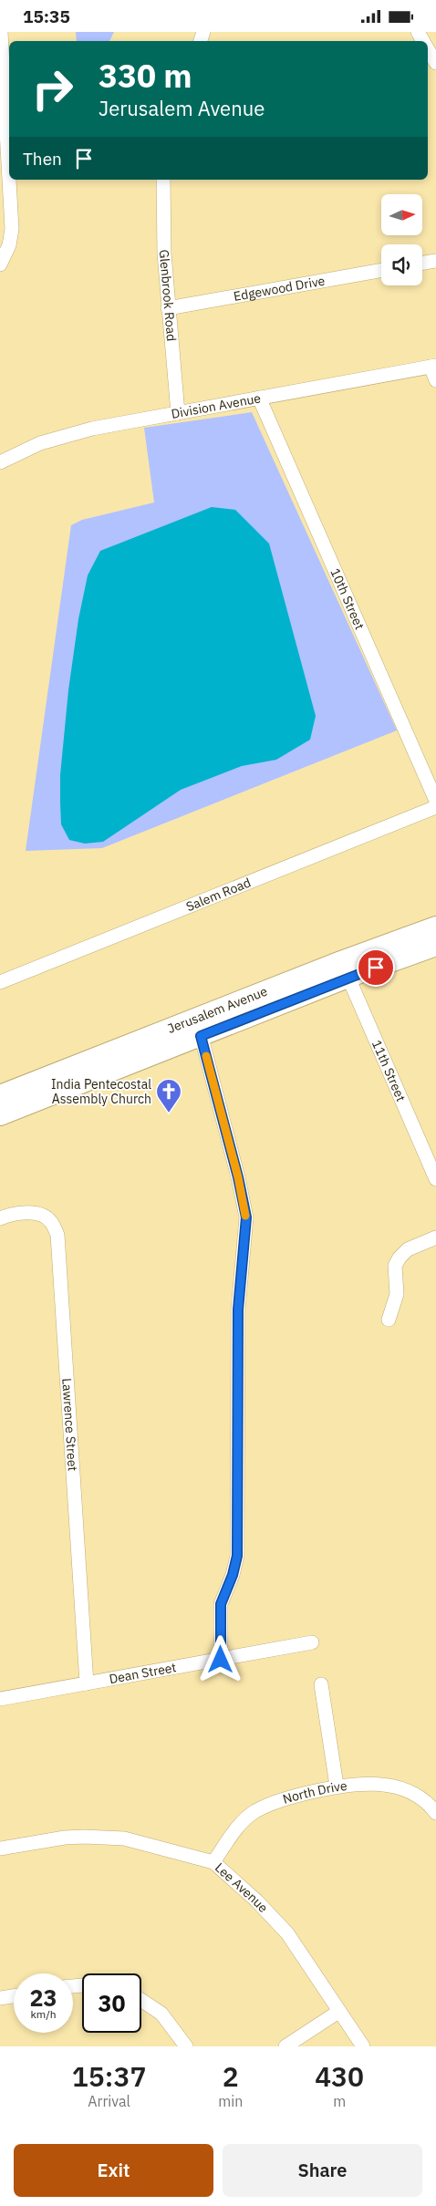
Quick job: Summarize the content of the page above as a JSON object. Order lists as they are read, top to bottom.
{
  "streets": {
    "main road": ["Jerusalem Avenue"],
    "street": [
      "Edgewood Drive",
      "Glenbrook Road",
      "Division Avenue",
      "10th Street",
      "Salem Road",
      "11th Street",
      "Lawrence Street",
      "Dean Street",
      "North Drive",
      "Lee Avenue"
    ]
  },
  "crossings": [
    ["Edgewood Drive", "Glenbrook Road"],
    ["Glenbrook Road", "Division Avenue"],
    ["Division Avenue", "10th Street"],
    ["Jerusalem Avenue", "11th Street"],
    ["Lawrence Street", "Dean Street"],
    ["North Drive", "Lee Avenue"]
  ],
  "places": {
    "church": ["India Pentecostal Assembly Church"]
  },
  "north": "right",
  "page": {
    "status": "15:35",
    "turn": ["330 m", "Jerusalem Avenue"],
    "then": "Then",
    "speed": "23 km/h",
    "limit": "30",
    "eta": [
      "15:37",
      "Arrival",
      "2",
      "min",
      "430",
      "m"
    ],
    "buttons": ["Exit", "Share"]
  }
}
